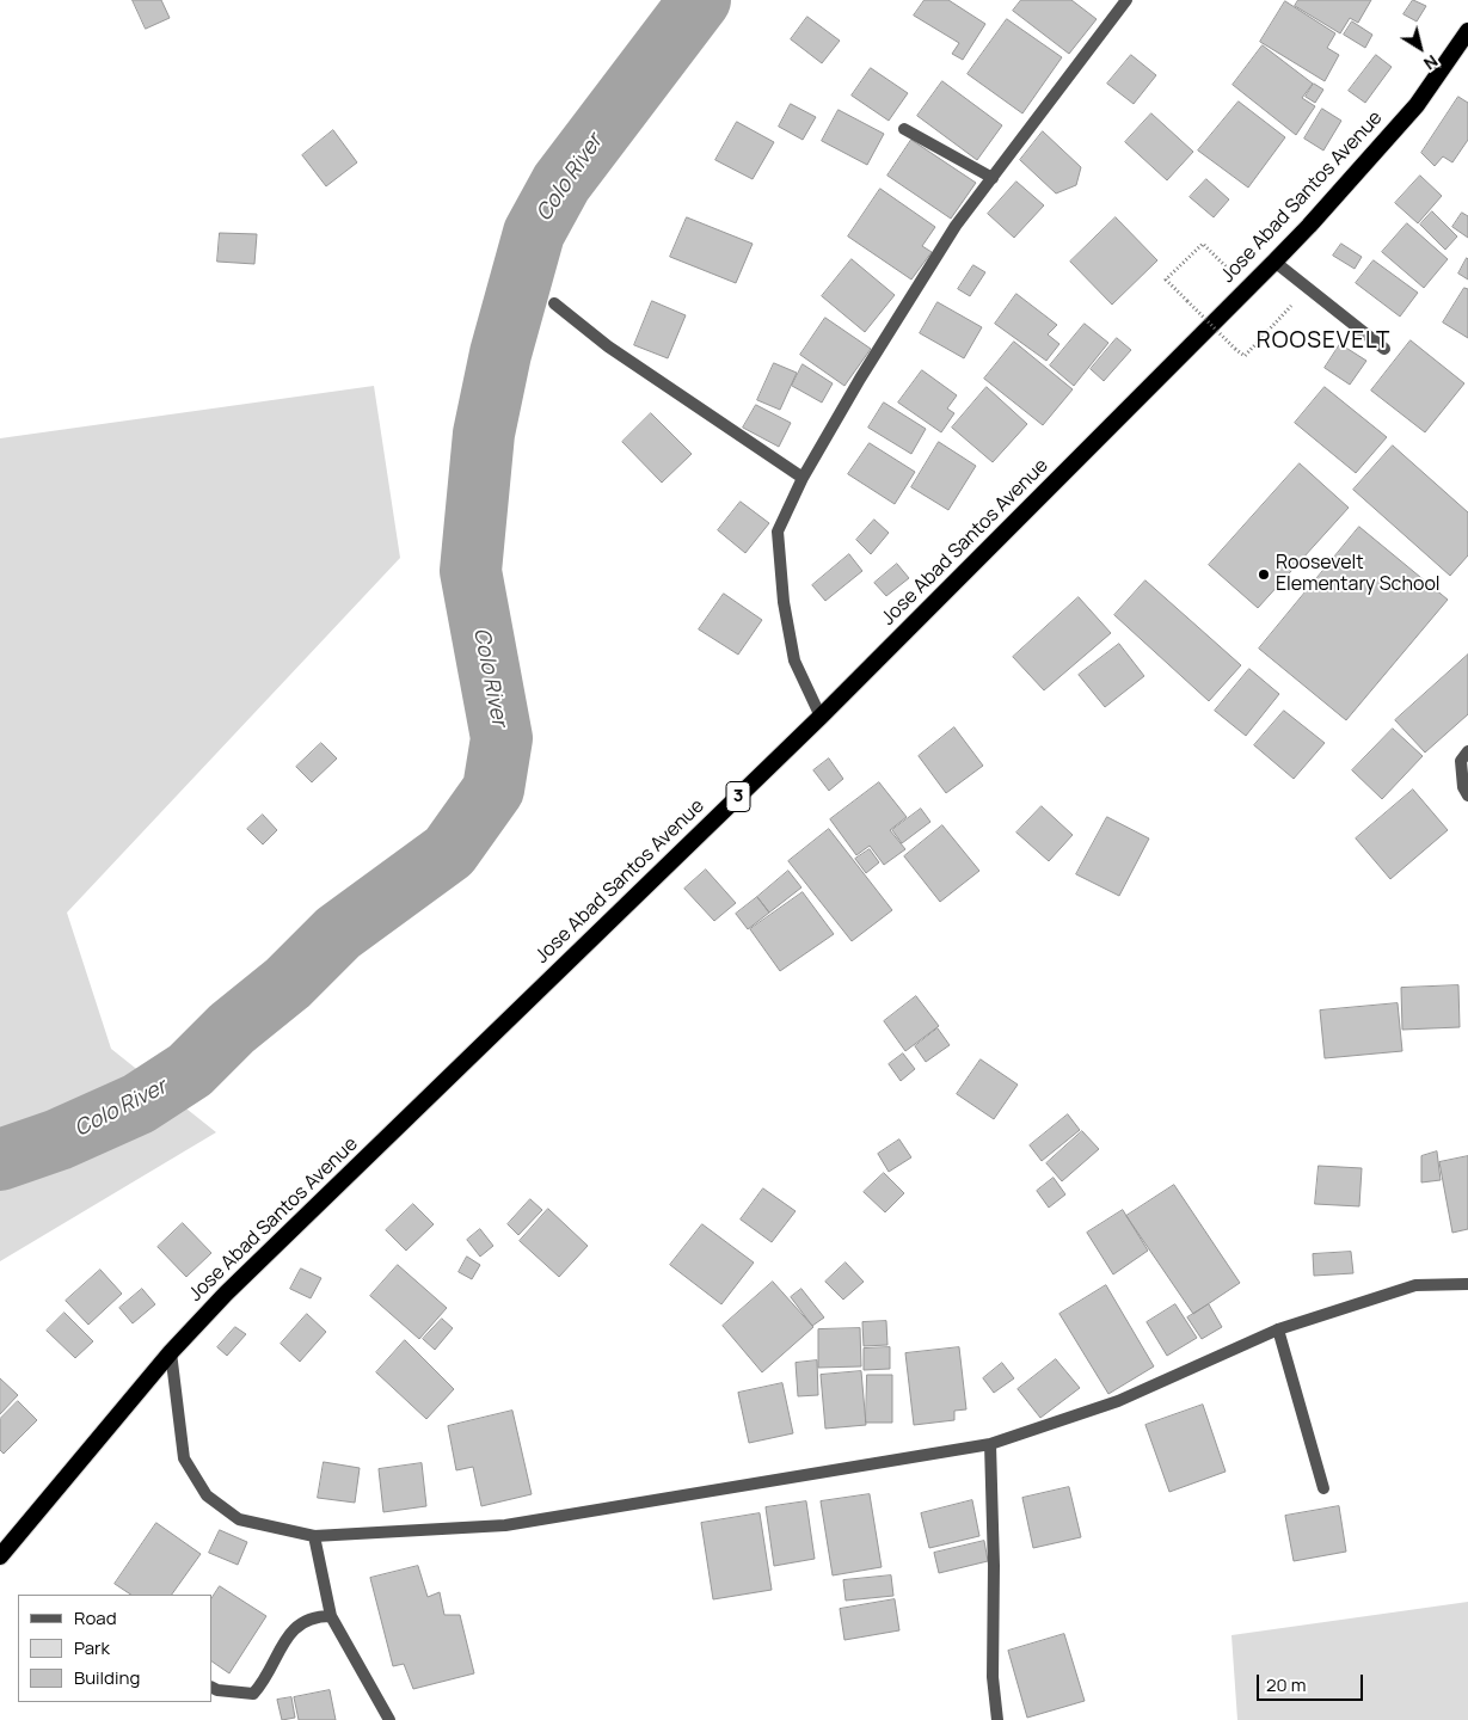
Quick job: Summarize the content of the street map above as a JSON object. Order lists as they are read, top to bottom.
{
  "streets": {
    "highway": ["Jose Abad Santos Avenue", "3"]
  },
  "districts": ["ROOSEVELT"],
  "water": ["Colo River"],
  "places": ["Roosevelt Elementary School"],
  "legend": ["Road", "Park", "Building"],
  "scale_bar": "20 m",
  "north": "bottom right"
}
